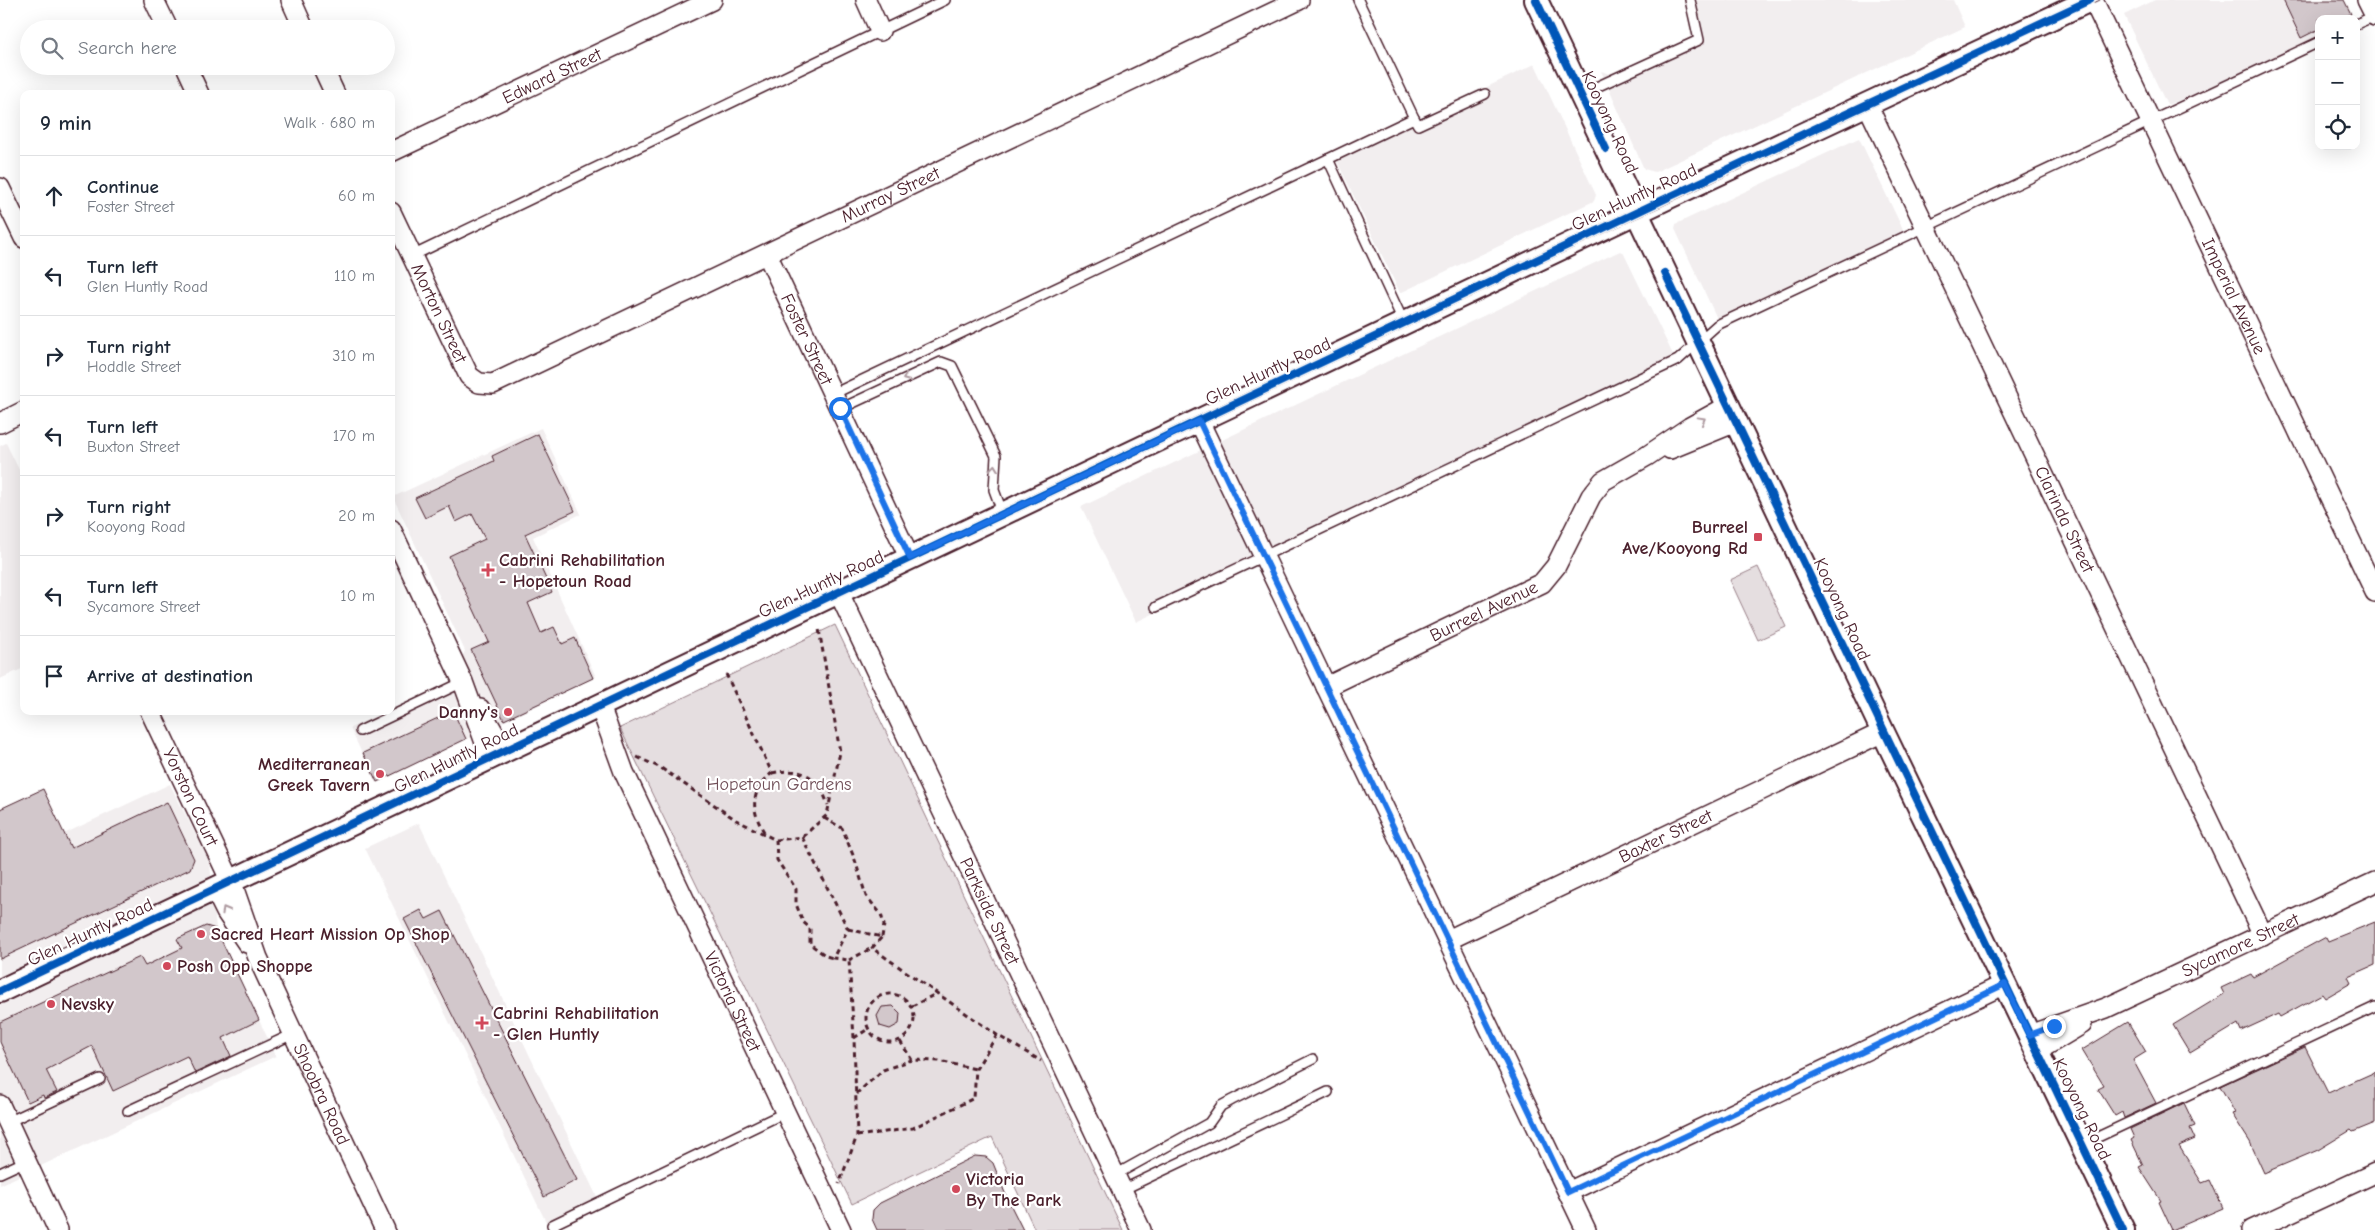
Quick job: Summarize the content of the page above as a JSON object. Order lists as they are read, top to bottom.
{
  "streets": {
    "street": [
      "Edward Street",
      "Kooyong Road",
      "Murray Street",
      "Glen Huntly Road",
      "Imperial Avenue",
      "Morton Street",
      "Foster Street",
      "Clarinda Street",
      "Burreel Avenue",
      "Yorston Court",
      "Baxter Street",
      "Parkside Street",
      "Sycamore Street",
      "Victoria Street",
      "Shoobra Road"
    ]
  },
  "crossings": [
    ["Kooyong Road", "Glen Huntly Road"],
    ["Kooyong Road", "Burreel Avenue"],
    ["Kooyong Road", "Baxter Street"],
    ["Kooyong Road", "Sycamore Street"],
    ["Murray Street", "Morton Street"],
    ["Murray Street", "Foster Street"],
    ["Glen Huntly Road", "Imperial Avenue"],
    ["Glen Huntly Road", "Foster Street"],
    ["Glen Huntly Road", "Clarinda Street"],
    ["Glen Huntly Road", "Yorston Court"],
    ["Glen Huntly Road", "Parkside Street"],
    ["Glen Huntly Road", "Victoria Street"],
    ["Glen Huntly Road", "Shoobra Road"],
    ["Clarinda Street", "Sycamore Street"],
    ["Yorston Court", "Shoobra Road"]
  ],
  "parks": ["Hopetoun Gardens"],
  "places": {
    "transit": ["Burreel Ave/Kooyong Rd"],
    "health": ["Cabrini Rehabilitation - Hopetoun Road", "Cabrini Rehabilitation - Glen Huntly"],
    "other": [
      "Danny's",
      "Mediterranean Greek Tavern",
      "Sacred Heart Mission Op Shop",
      "Posh Opp Shoppe",
      "Nevsky",
      "Victoria By The Park"
    ]
  },
  "page": {
    "map_buttons": ["+", "−"],
    "search": "Search here",
    "heading": ["9 min", "Walk · 680 m"],
    "list": [
      ["Continue", "Foster Street", "60 m"],
      ["Turn left", "Glen Huntly Road", "110 m"],
      ["Turn right", "Hoddle Street", "310 m"],
      ["Turn left", "Buxton Street", "170 m"],
      ["Turn right", "Kooyong Road", "20 m"],
      ["Turn left", "Sycamore Street", "10 m"],
      "Arrive at destination"
    ]
  }
}
